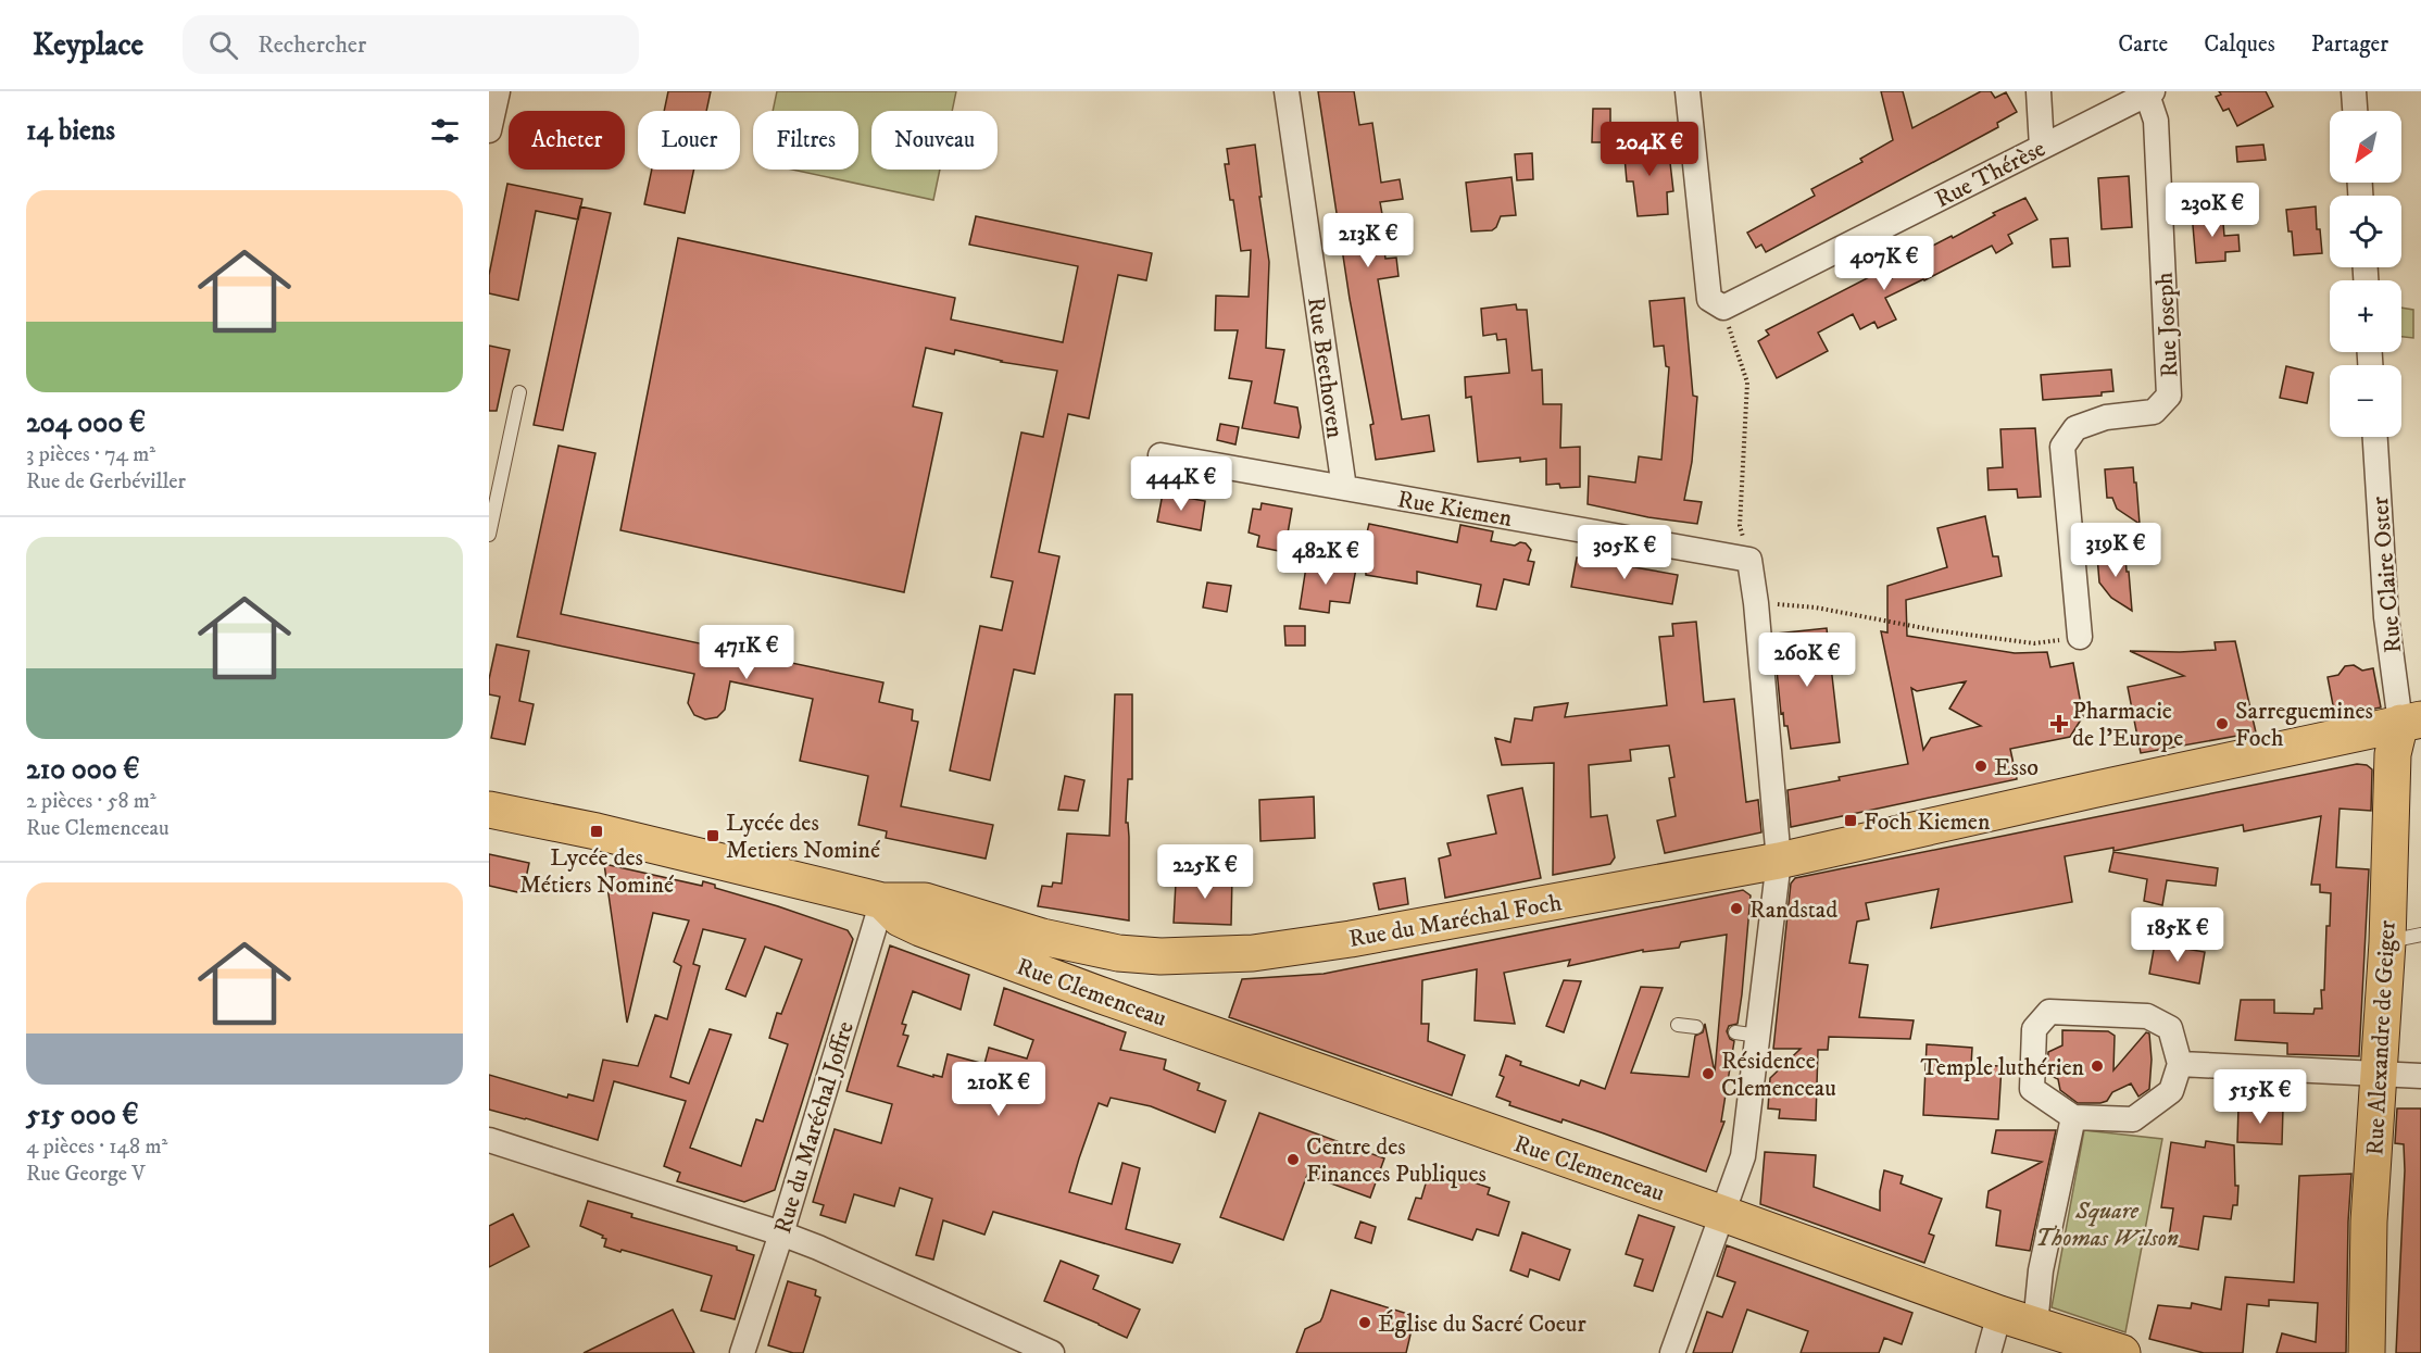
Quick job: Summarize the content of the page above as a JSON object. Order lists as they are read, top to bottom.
{
  "streets": {
    "main road": ["Rue du Maréchal Foch", "Rue Clemenceau", "Rue Alexandre de Geiger"],
    "street": [
      "Rue Thérèse",
      "Rue Joseph",
      "Rue Beethoven",
      "Rue Kiemen",
      "Rue Claire Oster",
      "Rue du Maréchal Joffre"
    ]
  },
  "crossings": [
    ["Rue Thérèse", "Rue Joseph"],
    ["Rue Beethoven", "Rue Kiemen"],
    ["Rue Claire Oster", "Rue du Maréchal Foch"],
    ["Rue Claire Oster", "Rue Alexandre de Geiger"],
    ["Rue du Maréchal Foch", "Rue Clemenceau"],
    ["Rue du Maréchal Foch", "Rue Alexandre de Geiger"],
    ["Rue Clemenceau", "Rue du Maréchal Joffre"]
  ],
  "parks": ["Square Thomas Wilson"],
  "places": {
    "health": ["Pharmacie de l'Europe"],
    "other": [
      "Sarreguemines Foch",
      "Esso",
      "Randstad",
      "Temple luthérien",
      "Résidence Clemenceau",
      "Centre des Finances Publiques",
      "Église du Sacré Coeur"
    ],
    "transit": ["Foch Kiemen", "Lycée des Métiers Nominé", "Lycée des Metiers Nominé"]
  },
  "north": "bottom left",
  "page": {
    "header": "Keyplace",
    "search": "Rechercher",
    "nav": ["Carte", "Calques", "Partager"],
    "heading": "14 biens",
    "map_buttons": ["+", "−"],
    "chip": [
      "Acheter",
      "Louer",
      "Filtres",
      "Nouveau"
    ],
    "price": [
      "204K €",
      "230K €",
      "213K €",
      "407K €",
      "444K €",
      "319K €",
      "305K €",
      "482K €",
      "471K €",
      "260K €",
      "225K €",
      "185K €",
      "210K €",
      "515K €"
    ],
    "list": [
      {
        "name": "204 000 €",
        "note": "3 pièces · 74 m² · Rue de Gerbéviller"
      },
      {
        "name": "210 000 €",
        "note": "2 pièces · 58 m² · Rue Clemenceau"
      },
      {
        "name": "515 000 €",
        "note": "4 pièces · 148 m² · Rue George V"
      }
    ]
  }
}
